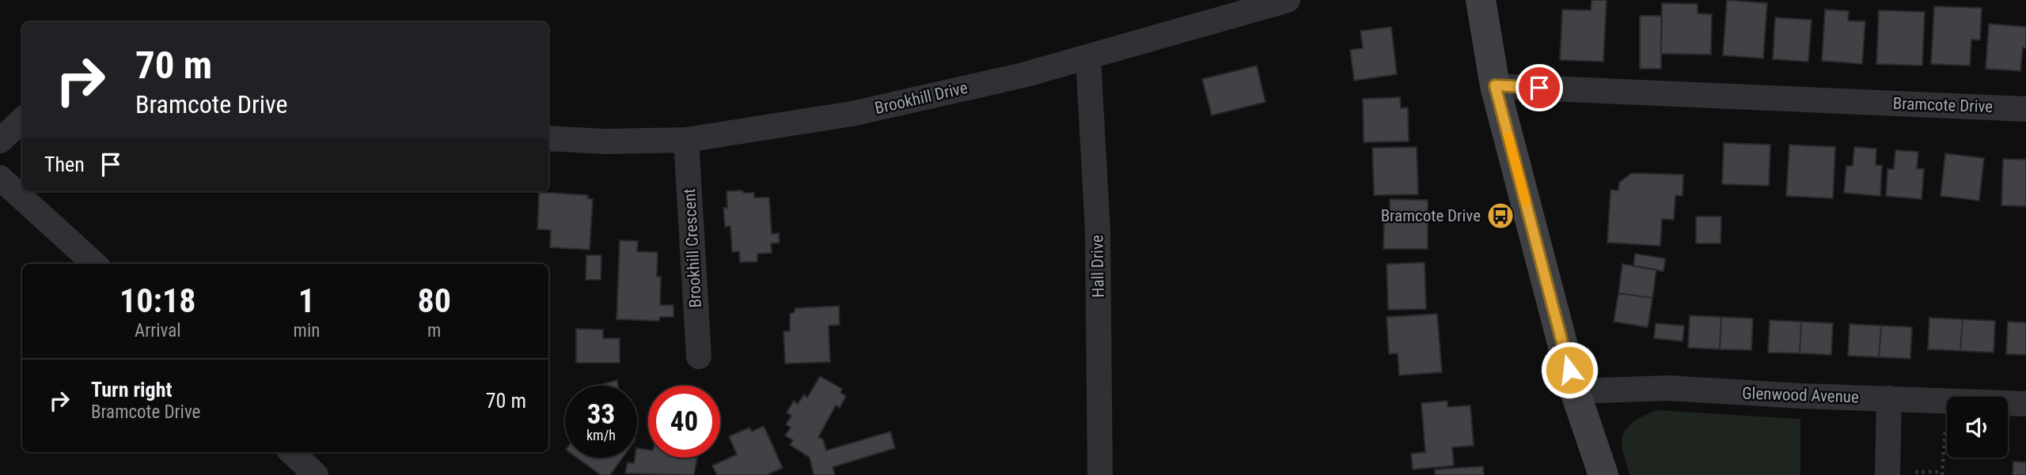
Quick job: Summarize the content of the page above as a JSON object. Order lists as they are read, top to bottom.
{
  "streets": {
    "street": [
      "Brookhill Drive",
      "Bramcote Drive",
      "Brookhill Crescent",
      "Hall Drive",
      "Glenwood Avenue"
    ]
  },
  "crossings": [
    ["Brookhill Drive", "Brookhill Crescent"],
    ["Brookhill Drive", "Hall Drive"]
  ],
  "places": {
    "bus stop": ["Bramcote Drive"]
  },
  "page": {
    "turn": ["70 m", "Bramcote Drive"],
    "then": "Then",
    "eta": [
      "10:18",
      "Arrival",
      "1",
      "min",
      "80",
      "m"
    ],
    "list": [
      {
        "name": "Turn right",
        "note": "Bramcote Drive",
        "value": "70 m"
      }
    ],
    "speed": "33 km/h",
    "limit": "40"
  }
}
